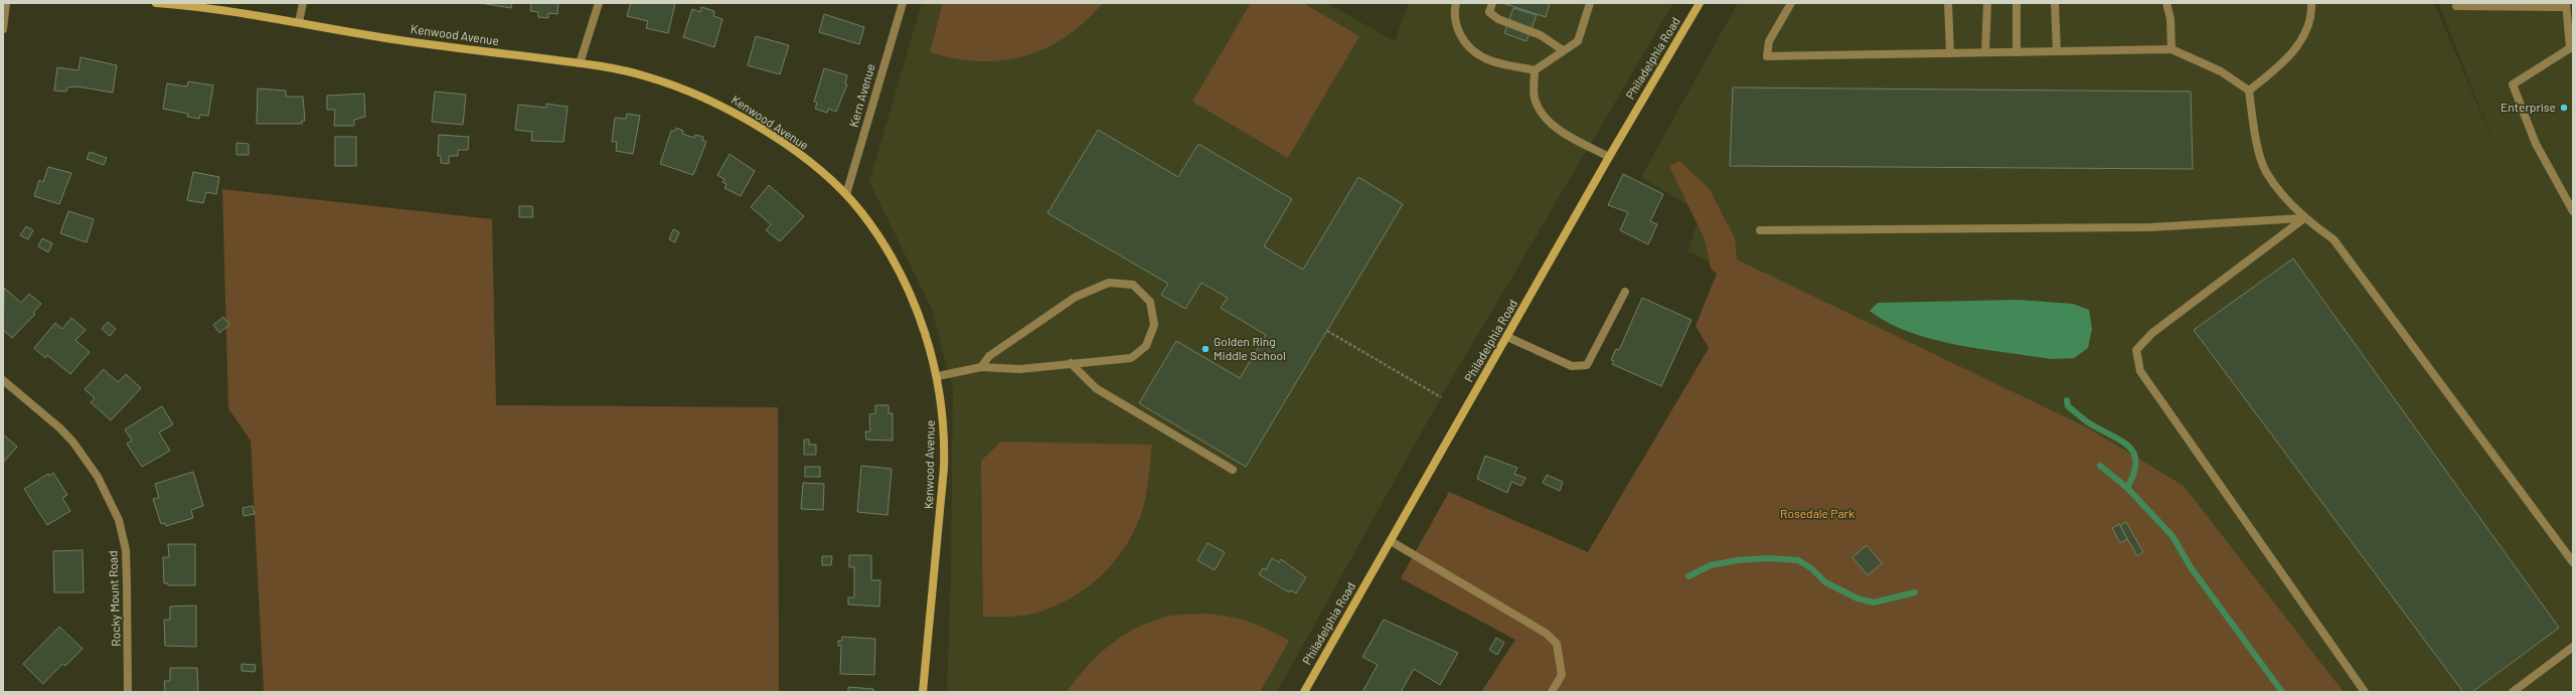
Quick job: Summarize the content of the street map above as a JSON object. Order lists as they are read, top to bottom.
{
  "streets": {
    "street": [
      "Kenwood Avenue",
      "Philadelphia Road",
      "Kern Avenue",
      "Rocky Mount Road"
    ]
  },
  "crossings": [
    ["Kenwood Avenue", "Kern Avenue"]
  ],
  "parks": ["Rosedale Park"],
  "places": ["Enterprise", "Golden Ring Middle School"]
}
